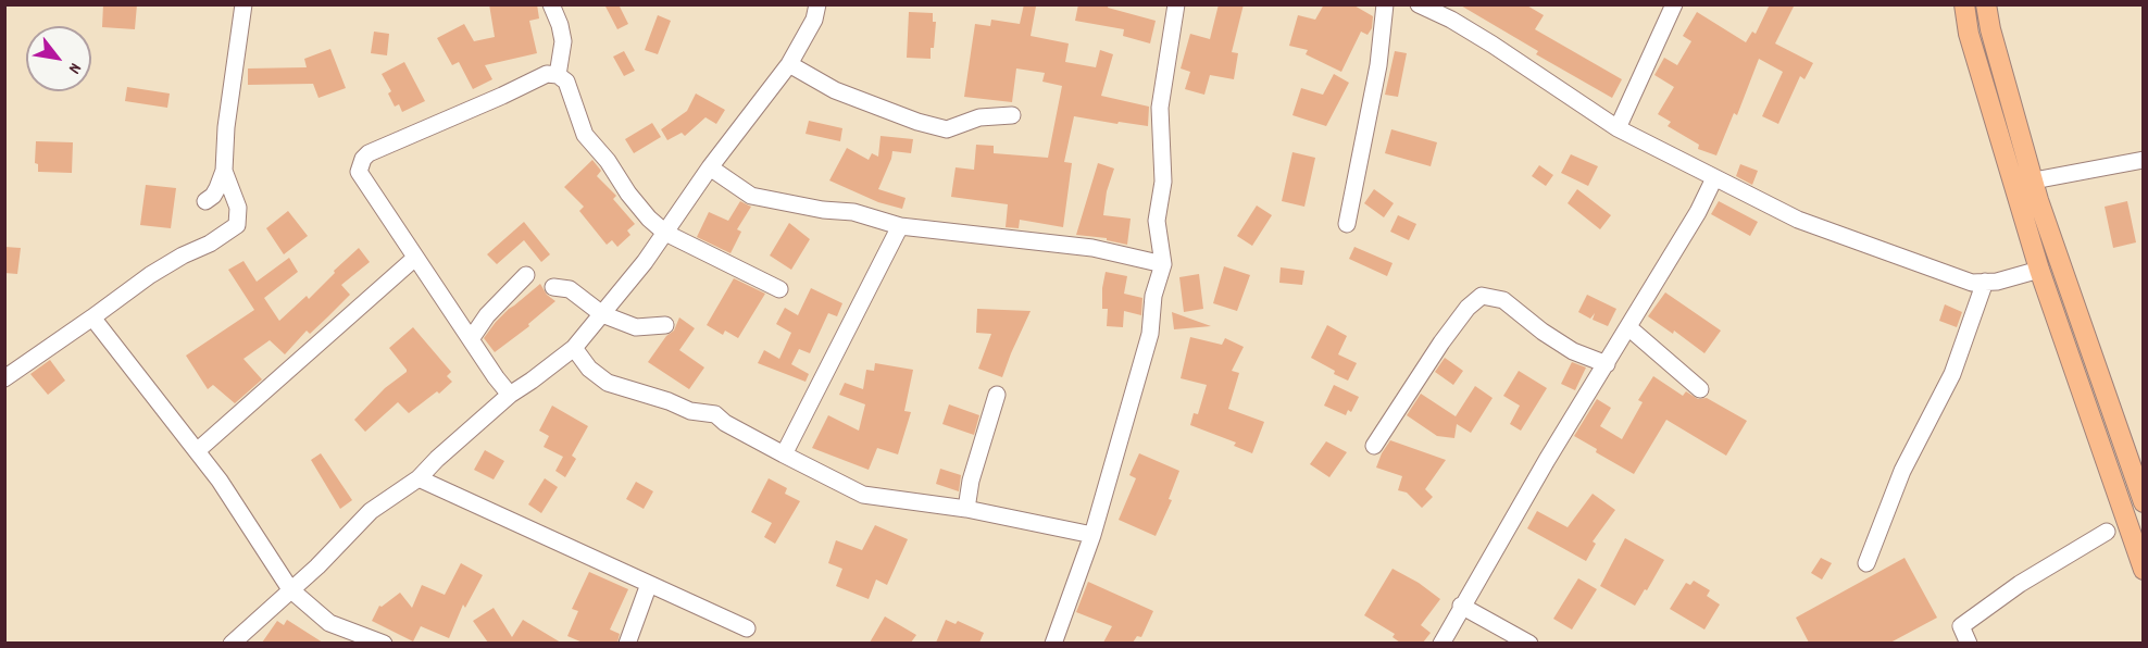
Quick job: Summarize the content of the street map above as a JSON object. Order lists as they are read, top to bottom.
{
  "north": "bottom right"
}
